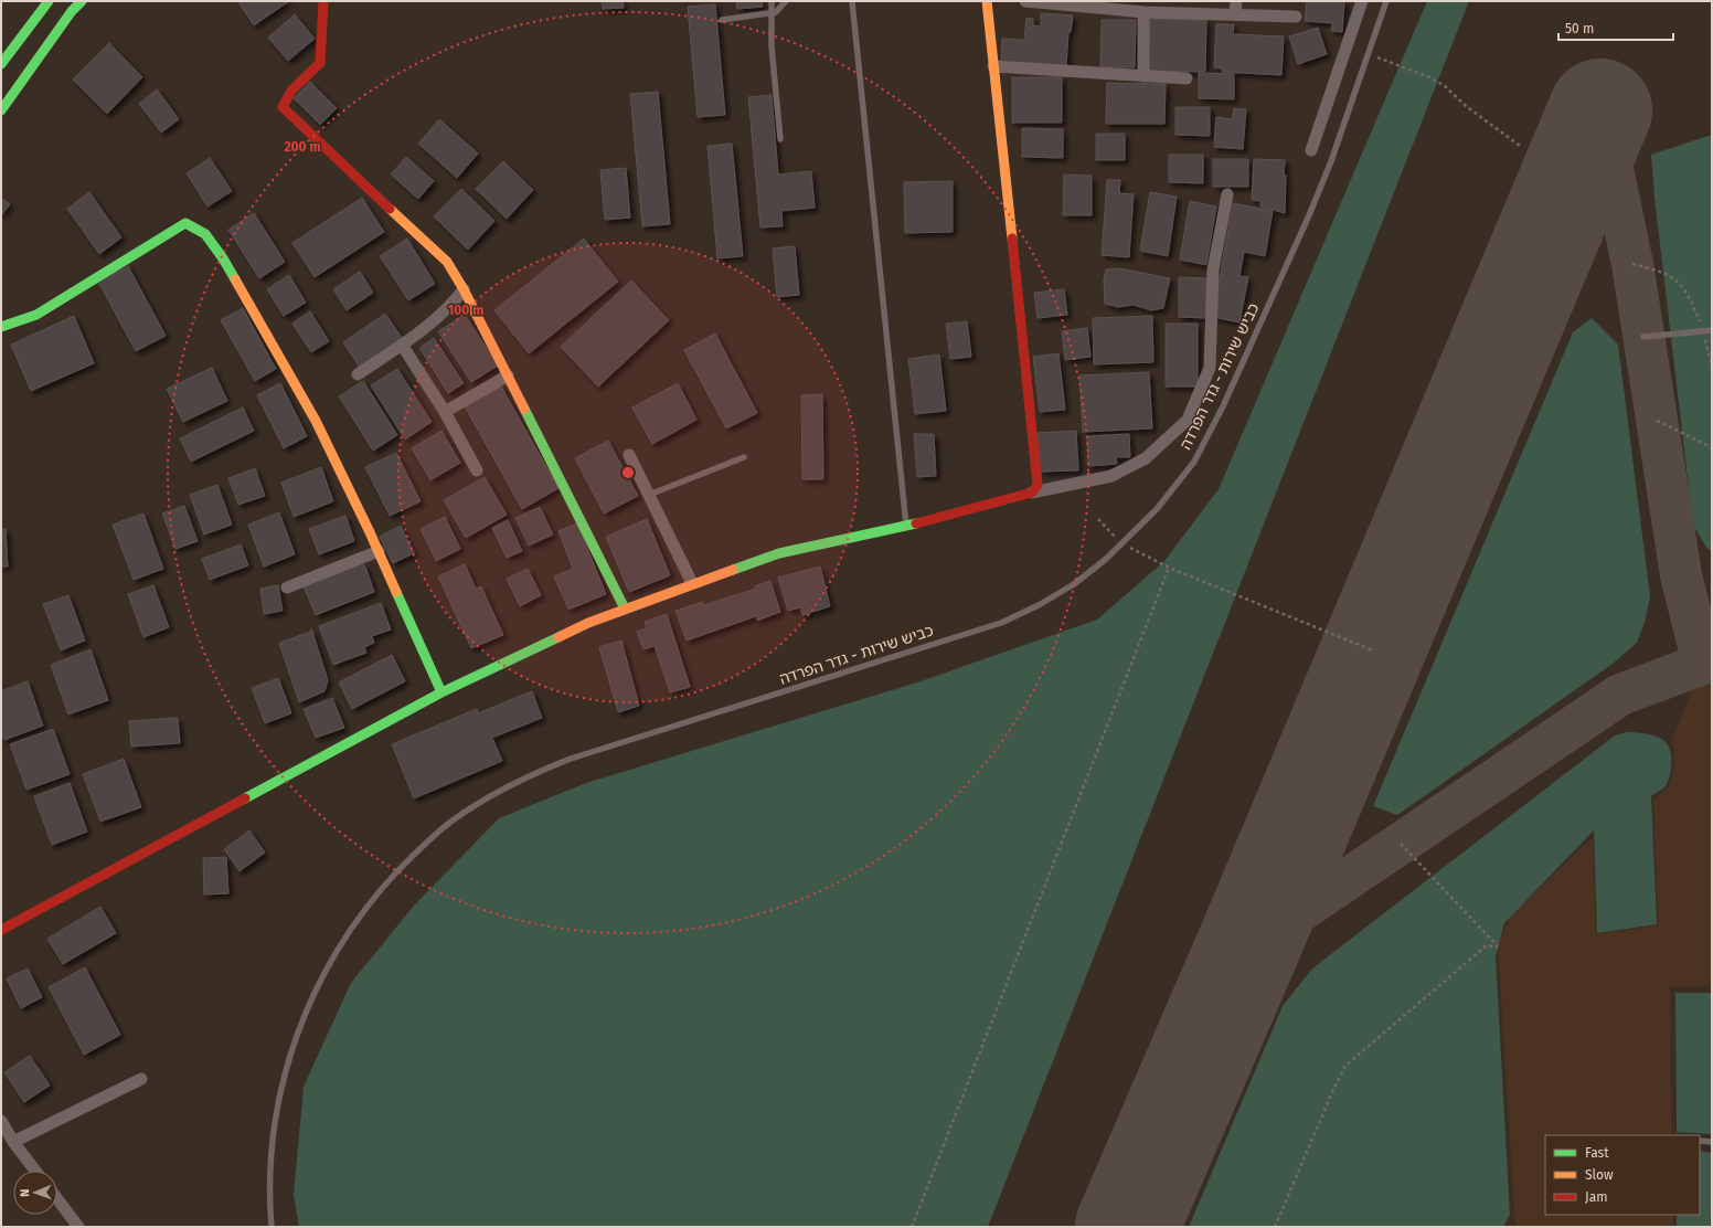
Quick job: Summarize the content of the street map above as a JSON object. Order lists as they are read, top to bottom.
{
  "streets": {
    "lane": ["כביש שירות - גדר הפרדה"]
  },
  "legend": ["Fast", "Slow", "Jam"],
  "scale_bar": "50 m",
  "north": "left",
  "rings": ["200 m", "100 m"]
}
